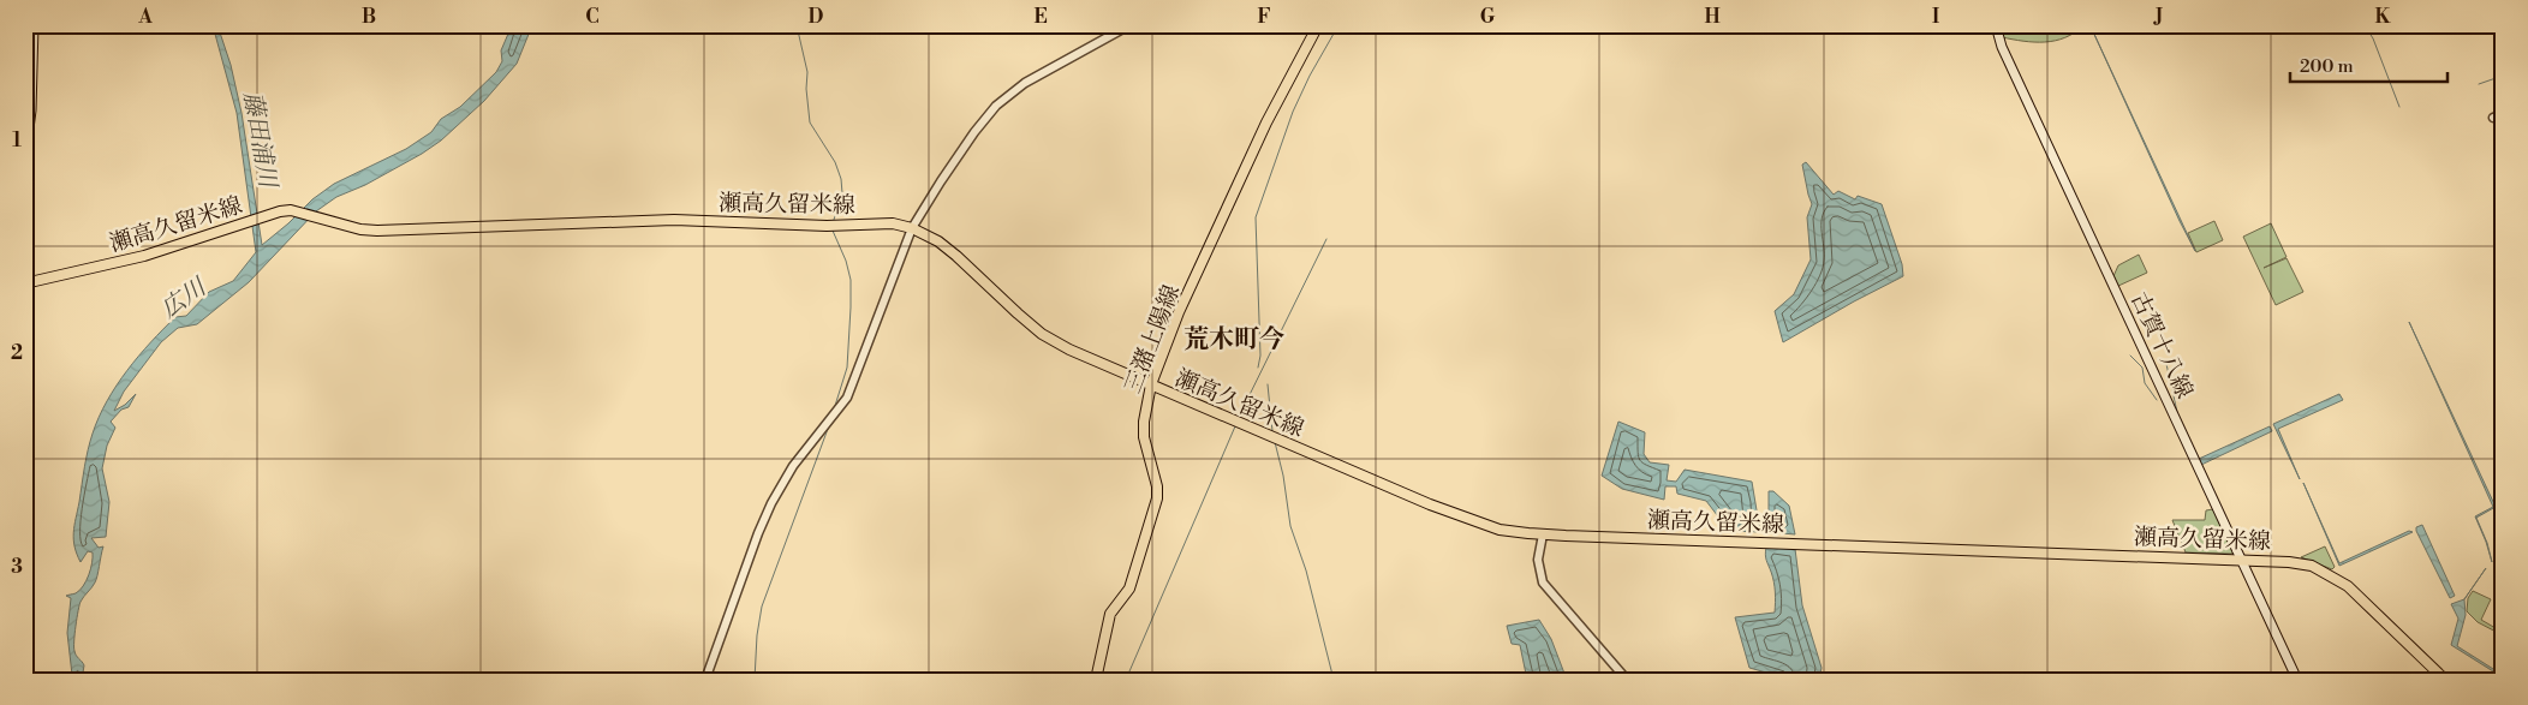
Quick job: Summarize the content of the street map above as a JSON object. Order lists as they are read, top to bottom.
{
  "streets": {
    "main road": ["瀬高久留米線", "三潴上陽線", "古賀十八線"]
  },
  "crossings": [
    ["瀬高久留米線", "三潴上陽線"],
    ["瀬高久留米線", "古賀十八線"]
  ],
  "districts": ["荒木町今"],
  "water": ["藤田浦川", "広川"],
  "scale_bar": "200 m",
  "grid": {
    "columns": [
      "A",
      "B",
      "C",
      "D",
      "E",
      "F",
      "G",
      "H",
      "I",
      "J",
      "K"
    ],
    "rows": ["1", "2", "3"]
  }
}
